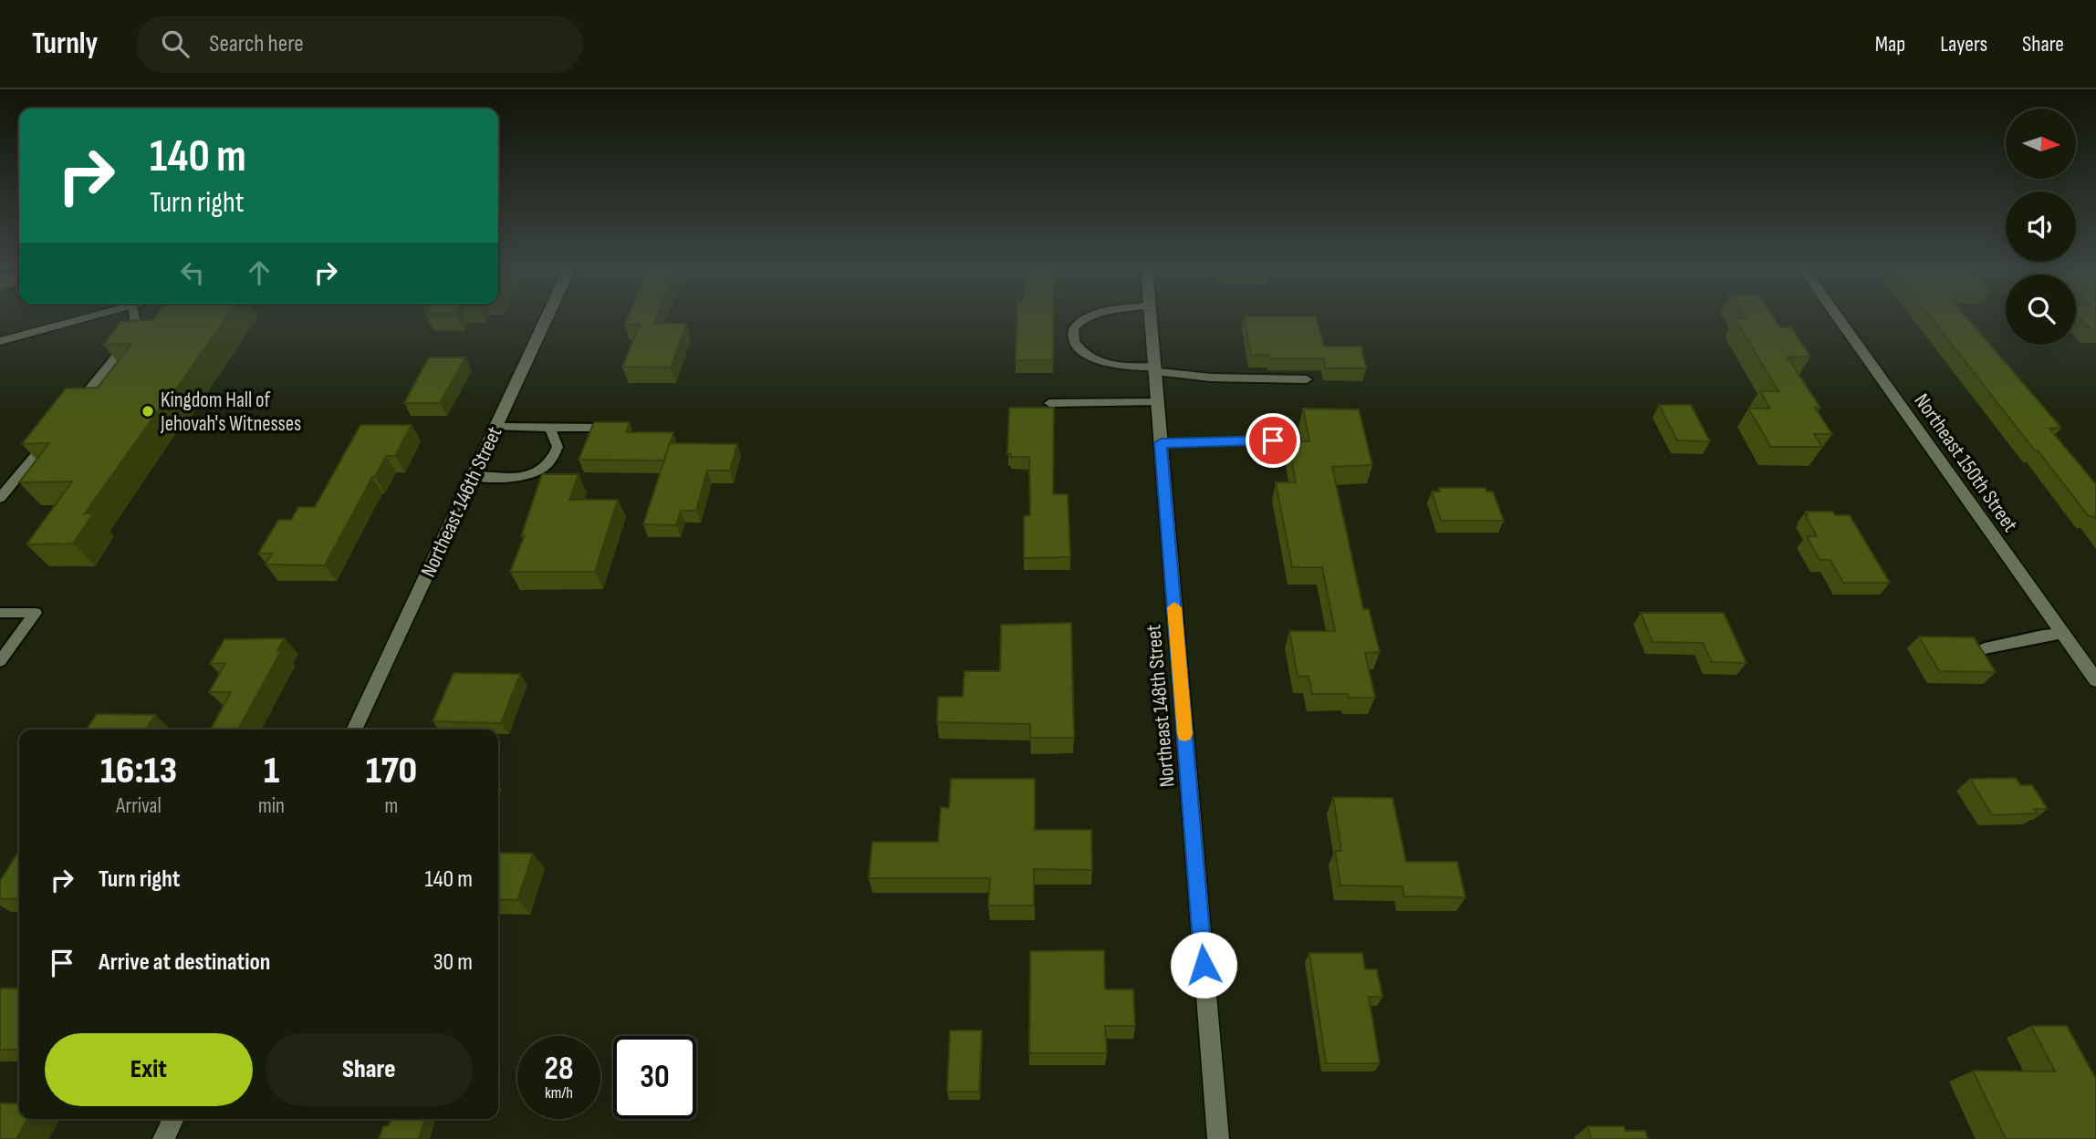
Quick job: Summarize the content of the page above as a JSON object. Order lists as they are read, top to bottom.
{
  "streets": {
    "street": ["Northeast 150th Street", "Northeast 146th Street", "Northeast 148th Street"]
  },
  "places": ["Kingdom Hall of Jehovah's Witnesses"],
  "north": "right",
  "page": {
    "header": "Turnly",
    "search": "Search here",
    "nav": ["Map", "Layers", "Share"],
    "turn": ["140 m", "Turn right"],
    "eta": [
      "16:13",
      "Arrival",
      "1",
      "min",
      "170",
      "m"
    ],
    "list": [
      {
        "name": "Turn right",
        "value": "140 m"
      },
      {
        "name": "Arrive at destination",
        "value": "30 m"
      }
    ],
    "buttons": ["Exit", "Share"],
    "speed": "28 km/h",
    "limit": "30"
  }
}
